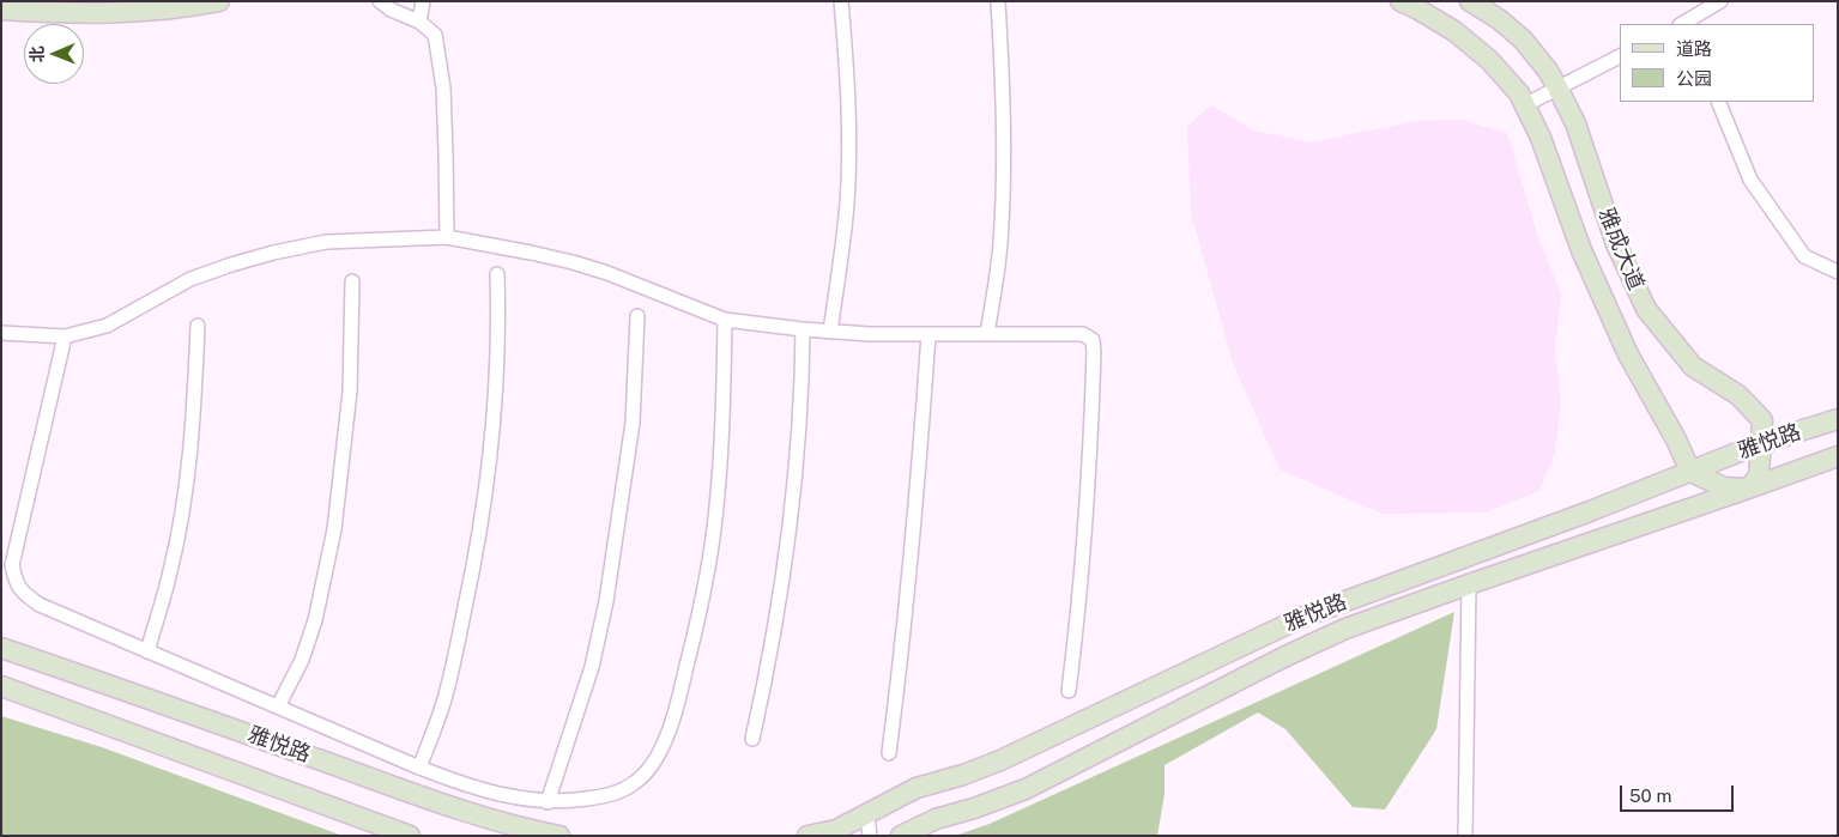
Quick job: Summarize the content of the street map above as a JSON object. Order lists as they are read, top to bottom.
{
  "streets": {
    "street": ["雅成大道", "雅悦路"]
  },
  "crossings": [
    ["雅成大道", "雅悦路"]
  ],
  "legend": ["道路", "公园"],
  "scale_bar": "50 m",
  "north": "left"
}
